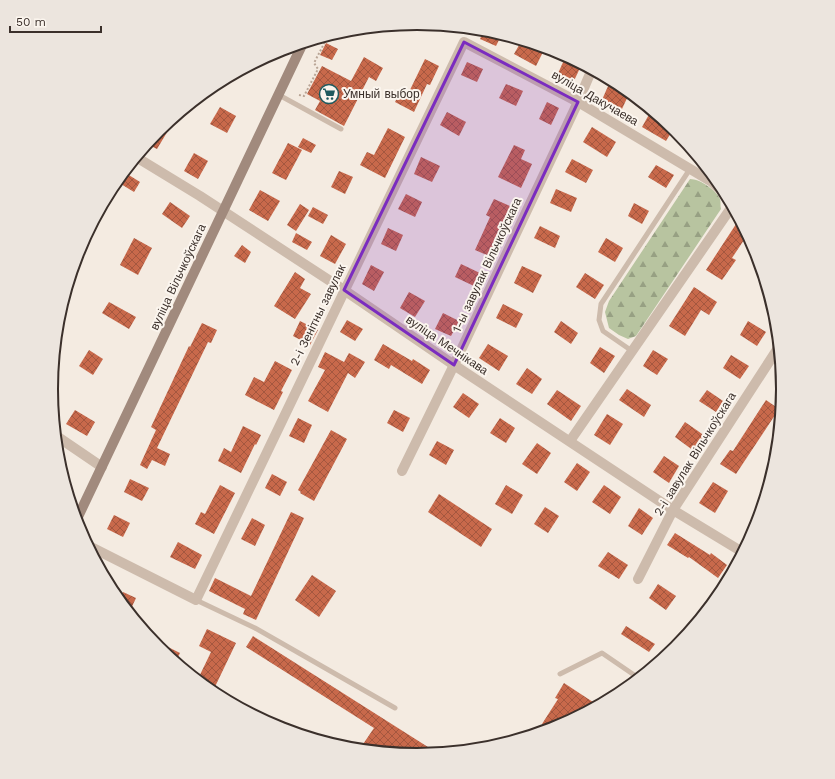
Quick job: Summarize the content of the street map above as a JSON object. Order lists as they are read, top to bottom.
{
  "streets": {
    "main road": ["вуліца Вільчкоўскага"],
    "street": [
      "вуліца Дакучаева",
      "1-ы завулак Вільчкоўскага",
      "2-і Зенітны завулак",
      "вуліца Мечнікава",
      "2-і завулак Вільчкоўскага"
    ]
  },
  "crossings": [
    ["вуліца Дакучаева", "1-ы завулак Вільчкоўскага"],
    ["вуліца Дакучаева", "2-і Зенітны завулак"],
    ["1-ы завулак Вільчкоўскага", "вуліца Мечнікава"],
    ["вуліца Вільчкоўскага", "вуліца Мечнікава"],
    ["2-і Зенітны завулак", "вуліца Мечнікава"],
    ["вуліца Мечнікава", "2-і завулак Вільчкоўскага"]
  ],
  "places": {
    "supermarket": ["Умный выбор"]
  },
  "scale_bar": "50 m"
}
